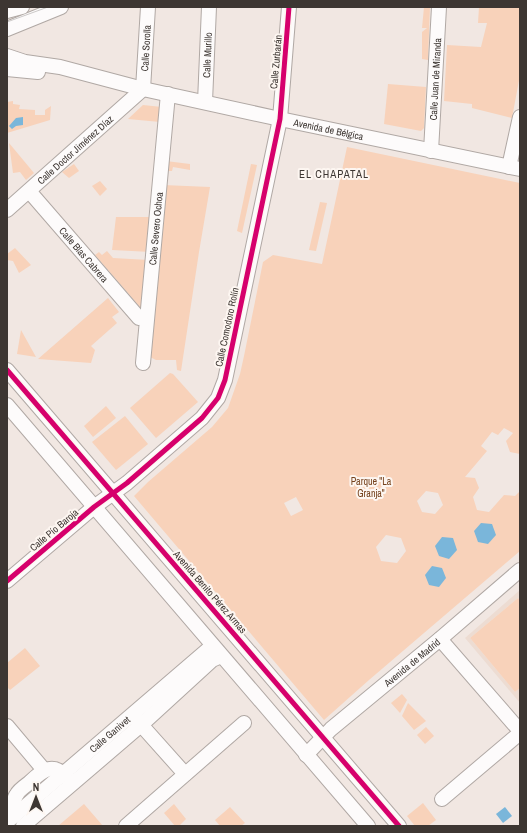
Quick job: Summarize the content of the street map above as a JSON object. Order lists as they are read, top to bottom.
{
  "streets": {
    "street": [
      "Calle Sorolla",
      "Calle Murillo",
      "Calle Zurbarán",
      "Calle Juan de Miranda",
      "Avenida de Bélgica",
      "Calle Doctor Jiménez Díaz",
      "Calle Severo Ochoa",
      "Calle Blas Cabrera",
      "Calle Comodoro Rolín",
      "Calle Pío Baroja",
      "Avenida Benito Pérez Armas",
      "Avenida de Madrid",
      "Calle Ganivet"
    ]
  },
  "crossings": [
    ["Calle Sorolla", "Avenida de Bélgica"],
    ["Calle Sorolla", "Calle Doctor Jiménez Díaz"],
    ["Calle Murillo", "Avenida de Bélgica"],
    ["Calle Zurbarán", "Avenida de Bélgica"],
    ["Calle Zurbarán", "Calle Comodoro Rolín"],
    ["Calle Juan de Miranda", "Avenida de Bélgica"],
    ["Avenida de Bélgica", "Calle Doctor Jiménez Díaz"],
    ["Avenida de Bélgica", "Calle Severo Ochoa"],
    ["Avenida de Bélgica", "Calle Comodoro Rolín"],
    ["Calle Doctor Jiménez Díaz", "Calle Blas Cabrera"],
    ["Calle Comodoro Rolín", "Calle Pío Baroja"],
    ["Calle Comodoro Rolín", "Avenida Benito Pérez Armas"],
    ["Calle Pío Baroja", "Avenida Benito Pérez Armas"],
    ["Avenida Benito Pérez Armas", "Avenida de Madrid"]
  ],
  "districts": ["EL CHAPATAL"],
  "parks": ["Parque \"La Granja\""],
  "north": "top"
}
